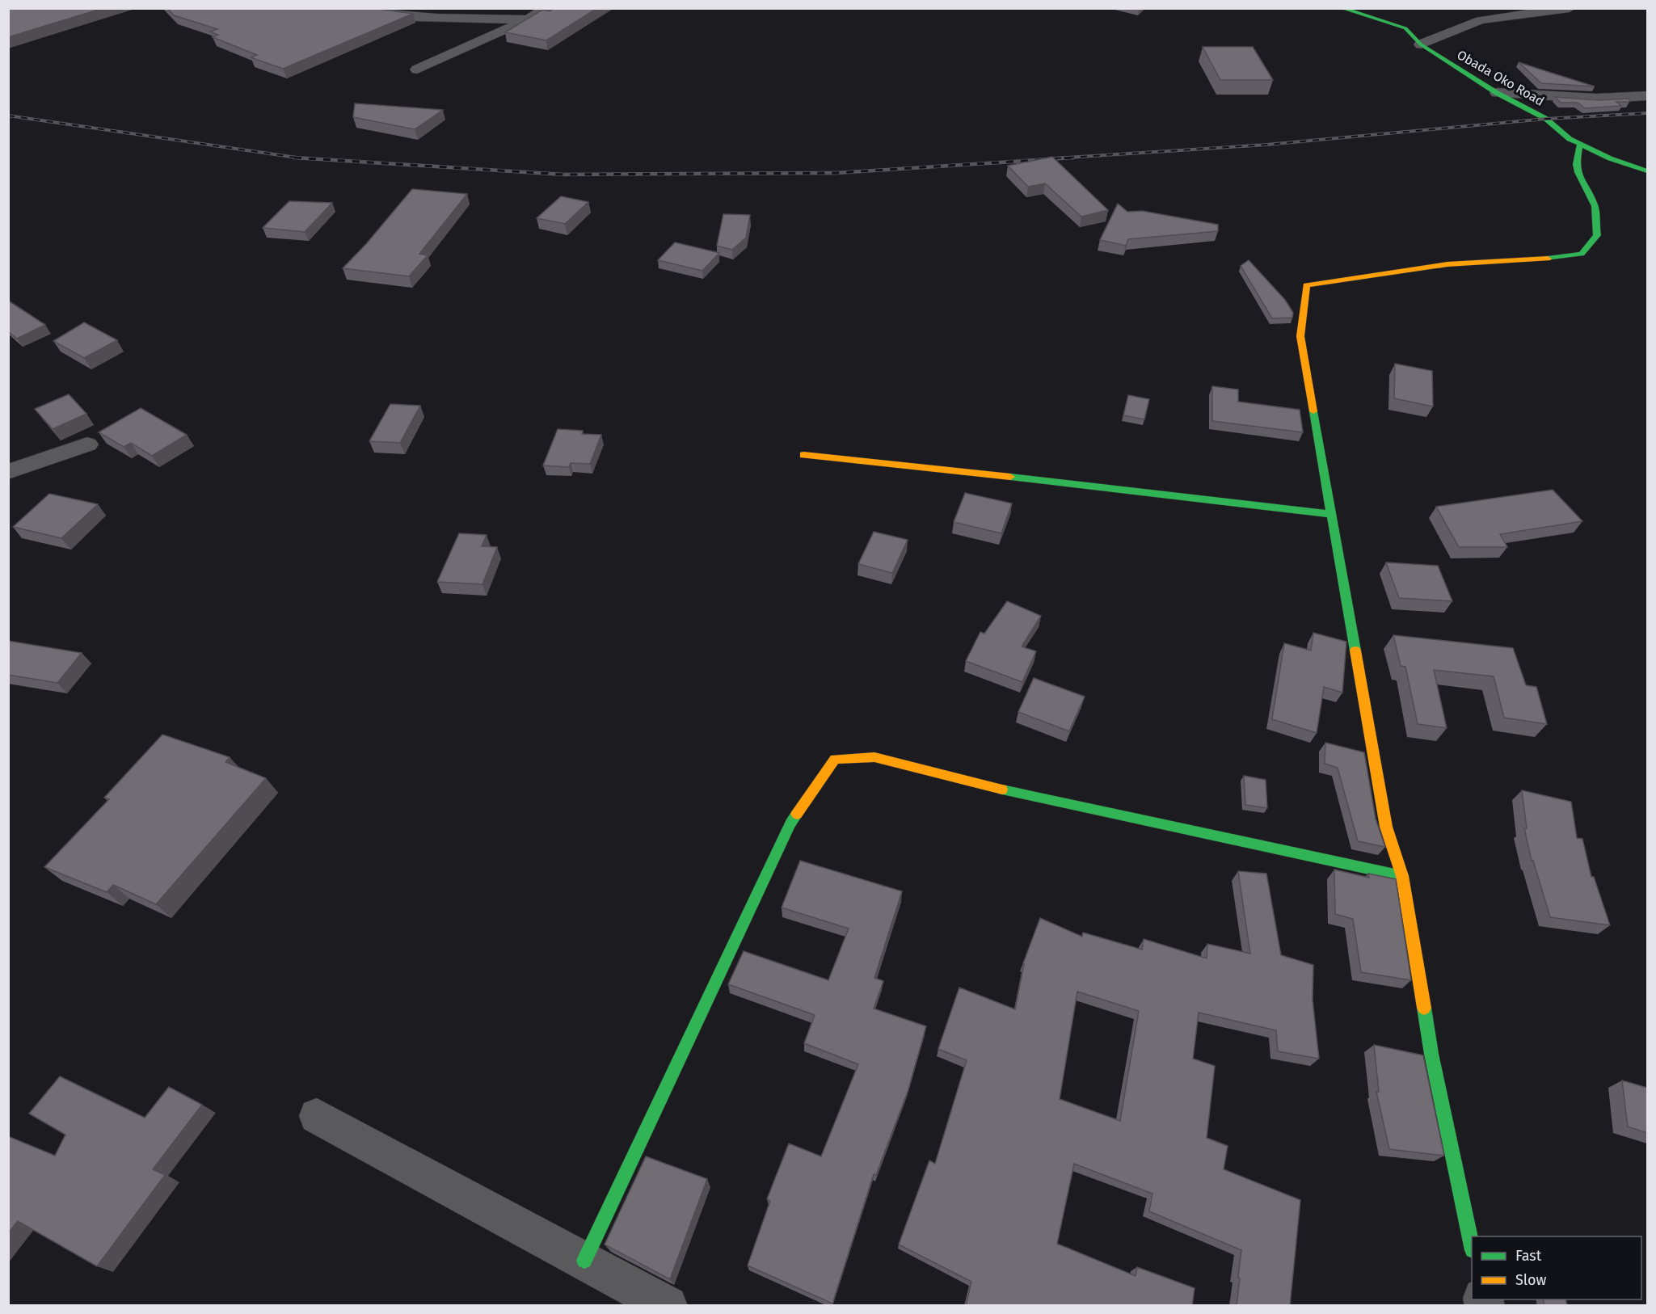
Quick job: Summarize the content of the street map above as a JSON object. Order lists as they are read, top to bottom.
{
  "streets": {
    "street": ["Obada Oko Road"]
  },
  "legend": ["Fast", "Slow"]
}
